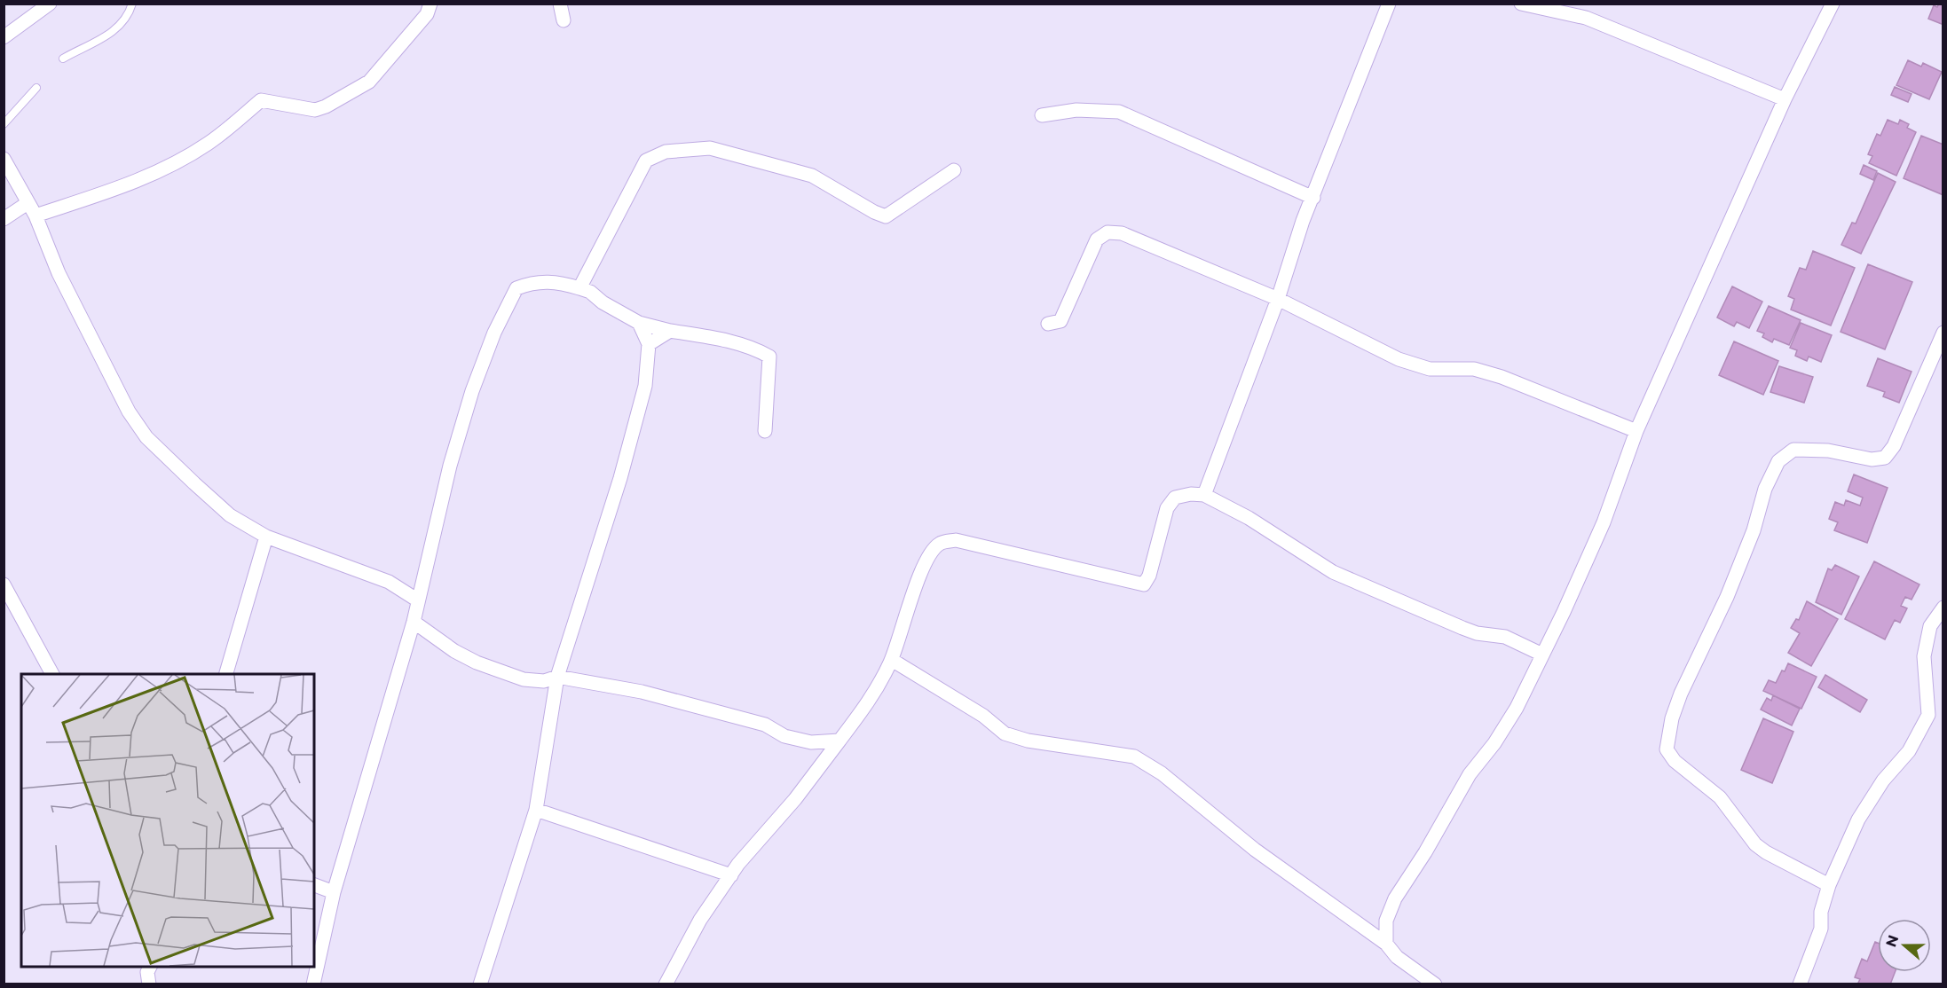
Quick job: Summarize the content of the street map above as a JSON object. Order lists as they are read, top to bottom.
{
  "north": "left"
}
